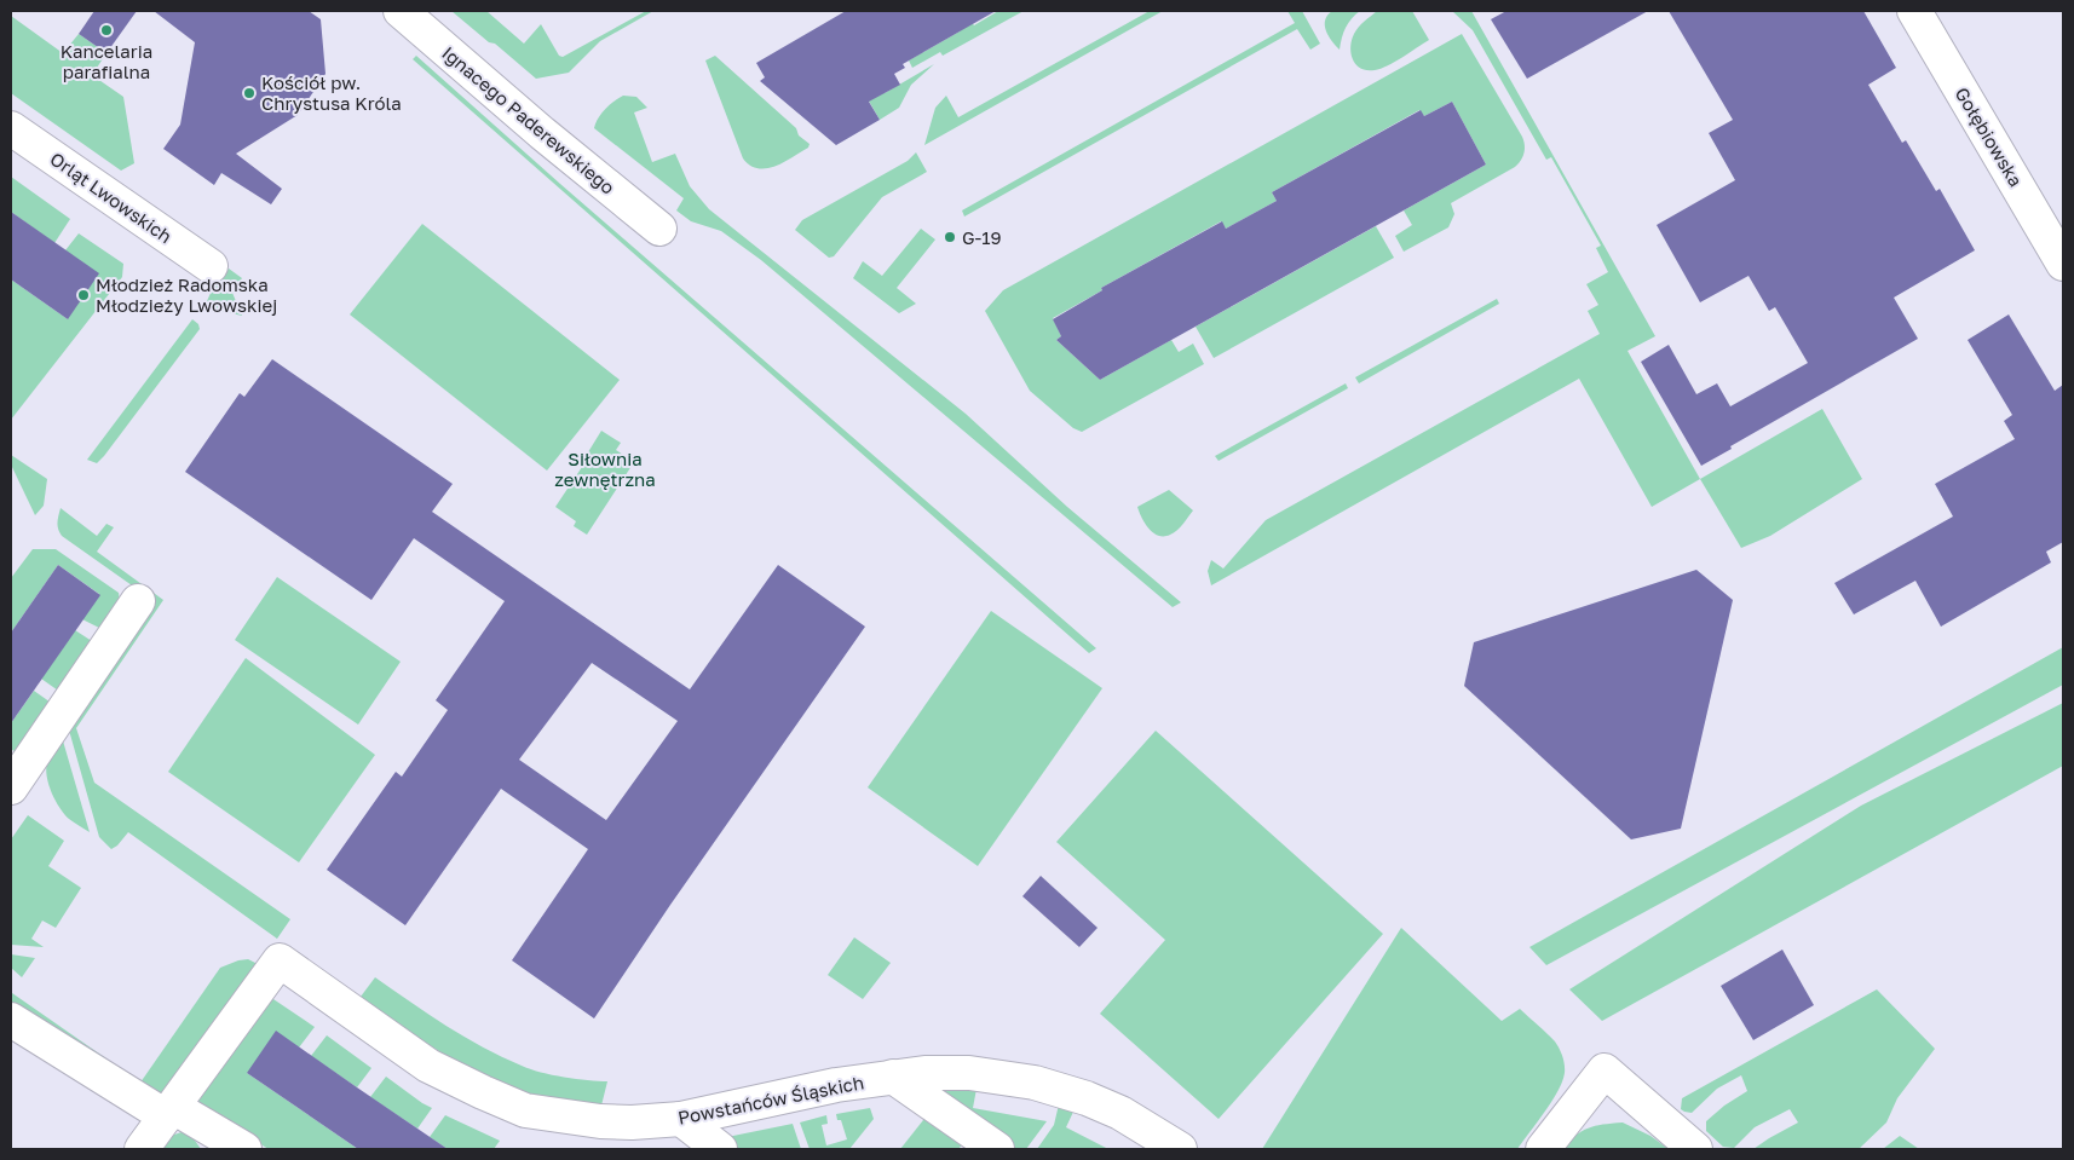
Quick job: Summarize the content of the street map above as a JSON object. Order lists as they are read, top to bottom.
{
  "streets": {
    "street": [
      "Ignacego Paderewskiego",
      "Gołębiowska",
      "Orląt Lwowskich",
      "Powstańców Śląskich"
    ]
  },
  "parks": ["Siłownia zewnętrzna"],
  "places": [
    "Kancelaria parafialna",
    "Kościół pw. Chrystusa Króla",
    "G-19",
    "Młodzież Radomska Młodzieży Lwowskiej"
  ]
}
